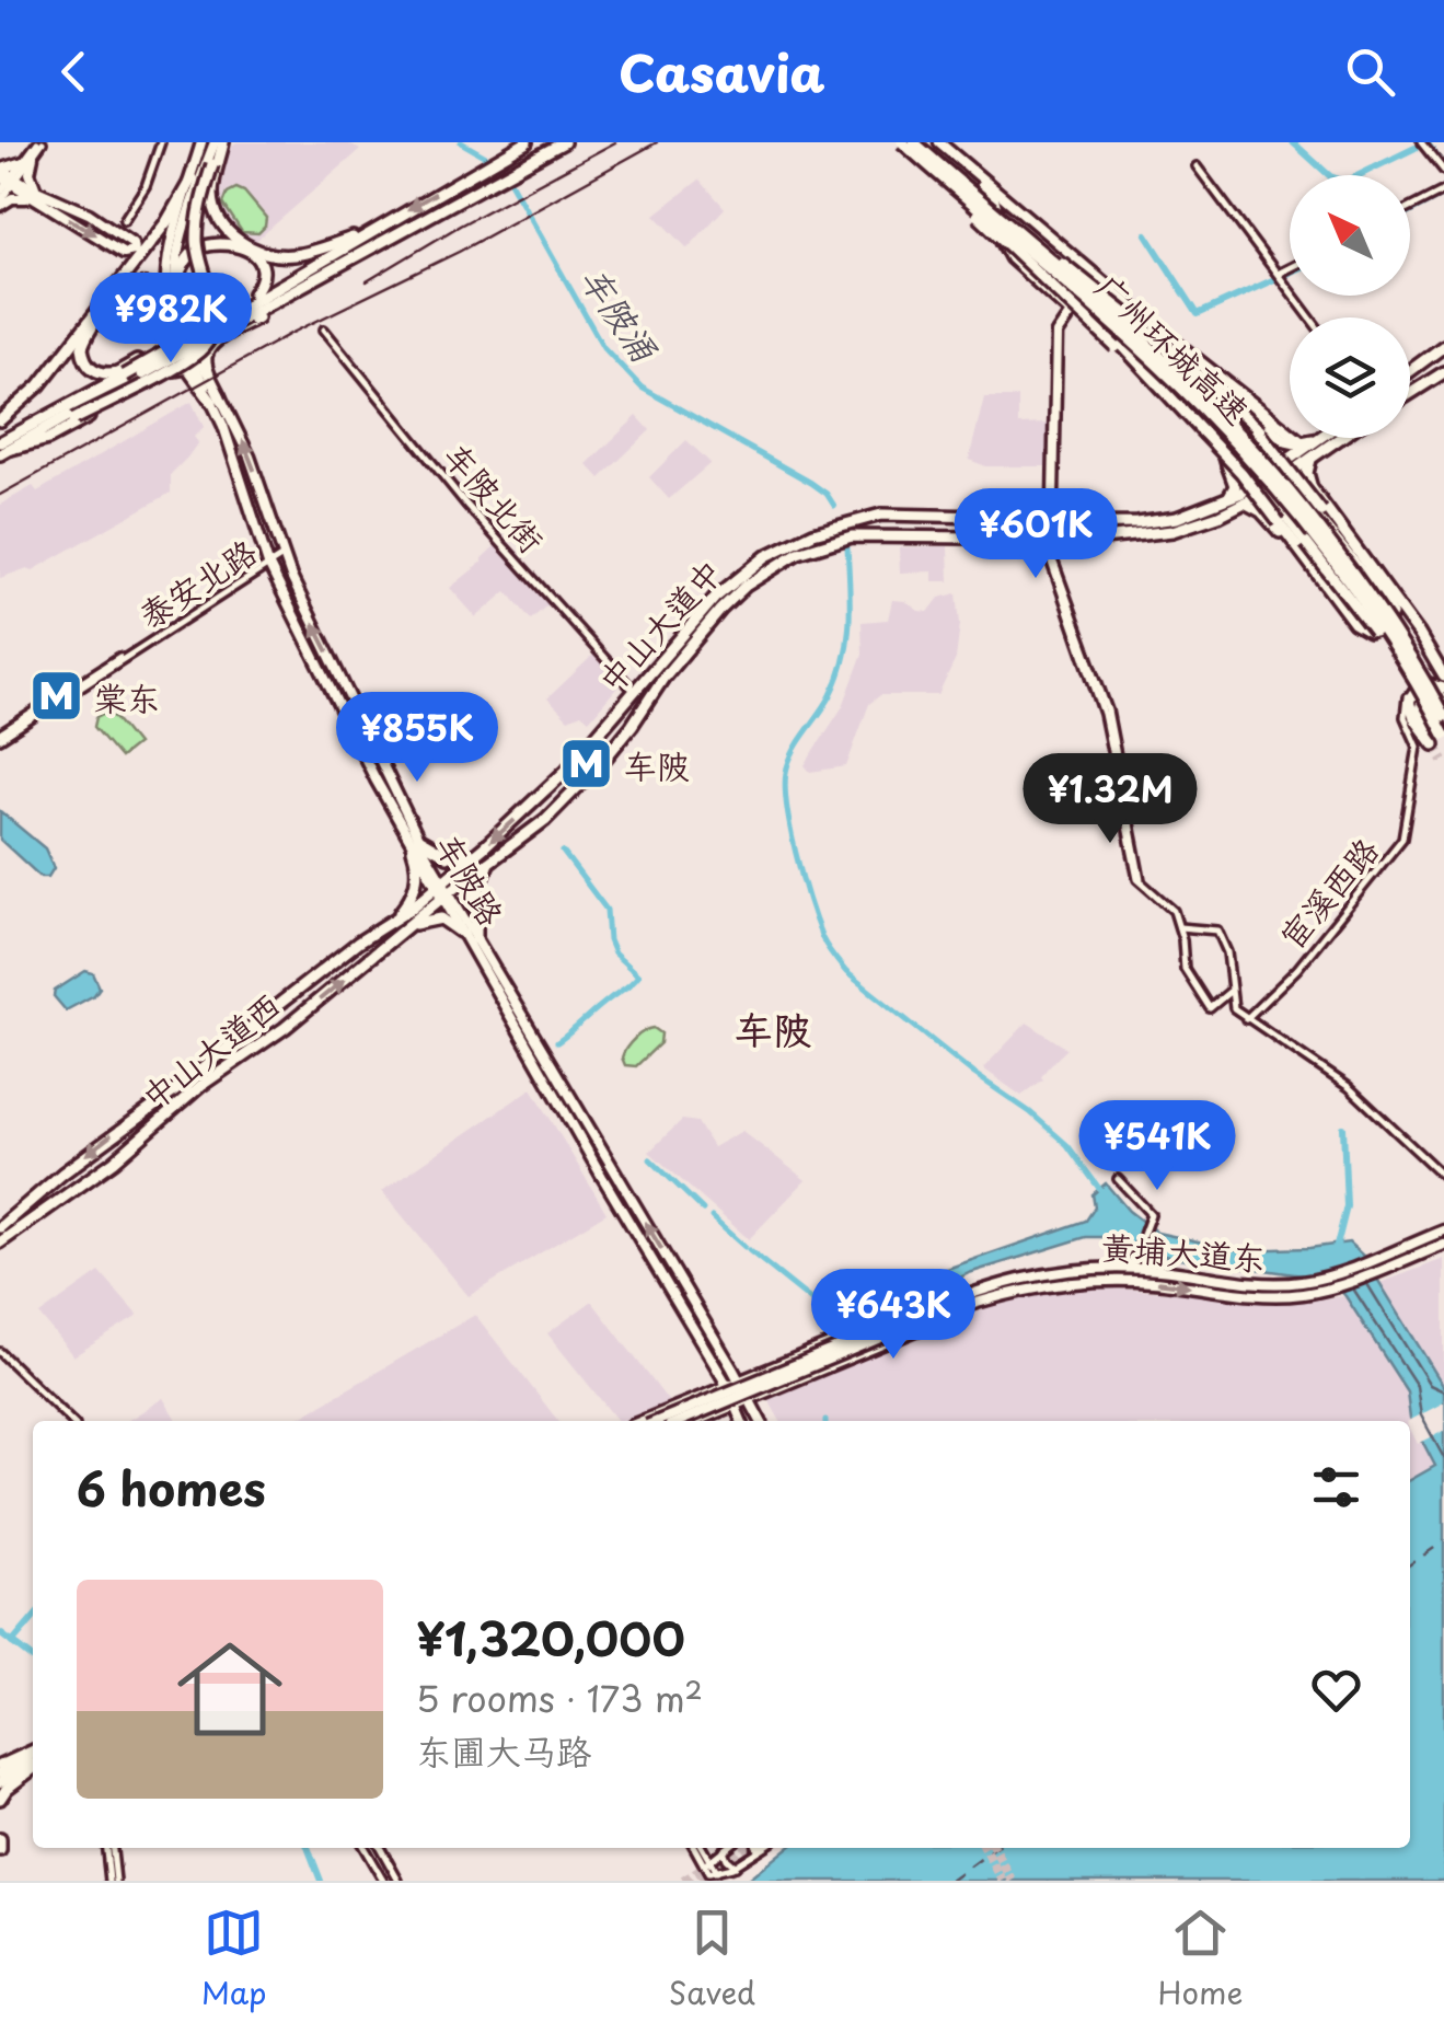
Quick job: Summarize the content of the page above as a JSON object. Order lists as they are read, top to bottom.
{
  "streets": {
    "highway": ["广州环城高速", "中山大道中", "中山大道西"],
    "main road": ["车陂路", "黄埔大道东"],
    "street": ["车陂北街", "泰安北路", "宦溪西路"]
  },
  "crossings": [
    ["车陂北街", "中山大道中"],
    ["泰安北路", "车陂路"],
    ["中山大道中", "车陂路"],
    ["中山大道中", "中山大道西"],
    ["车陂路", "中山大道西"],
    ["车陂路", "黄埔大道东"]
  ],
  "districts": ["车陂"],
  "water": ["车陂涌"],
  "places": {
    "metro station": ["棠东", "车陂"]
  },
  "north": "top left",
  "page": {
    "header": "Casavia",
    "price": [
      "¥982K",
      "¥601K",
      "¥855K",
      "¥1.32M",
      "¥541K",
      "¥643K"
    ],
    "heading": "6 homes",
    "list": [
      {
        "name": "¥1,320,000",
        "note": "5 rooms · 173 m² · 东圃大马路"
      }
    ],
    "tabs": ["Map", "Saved", "Home"]
  }
}
